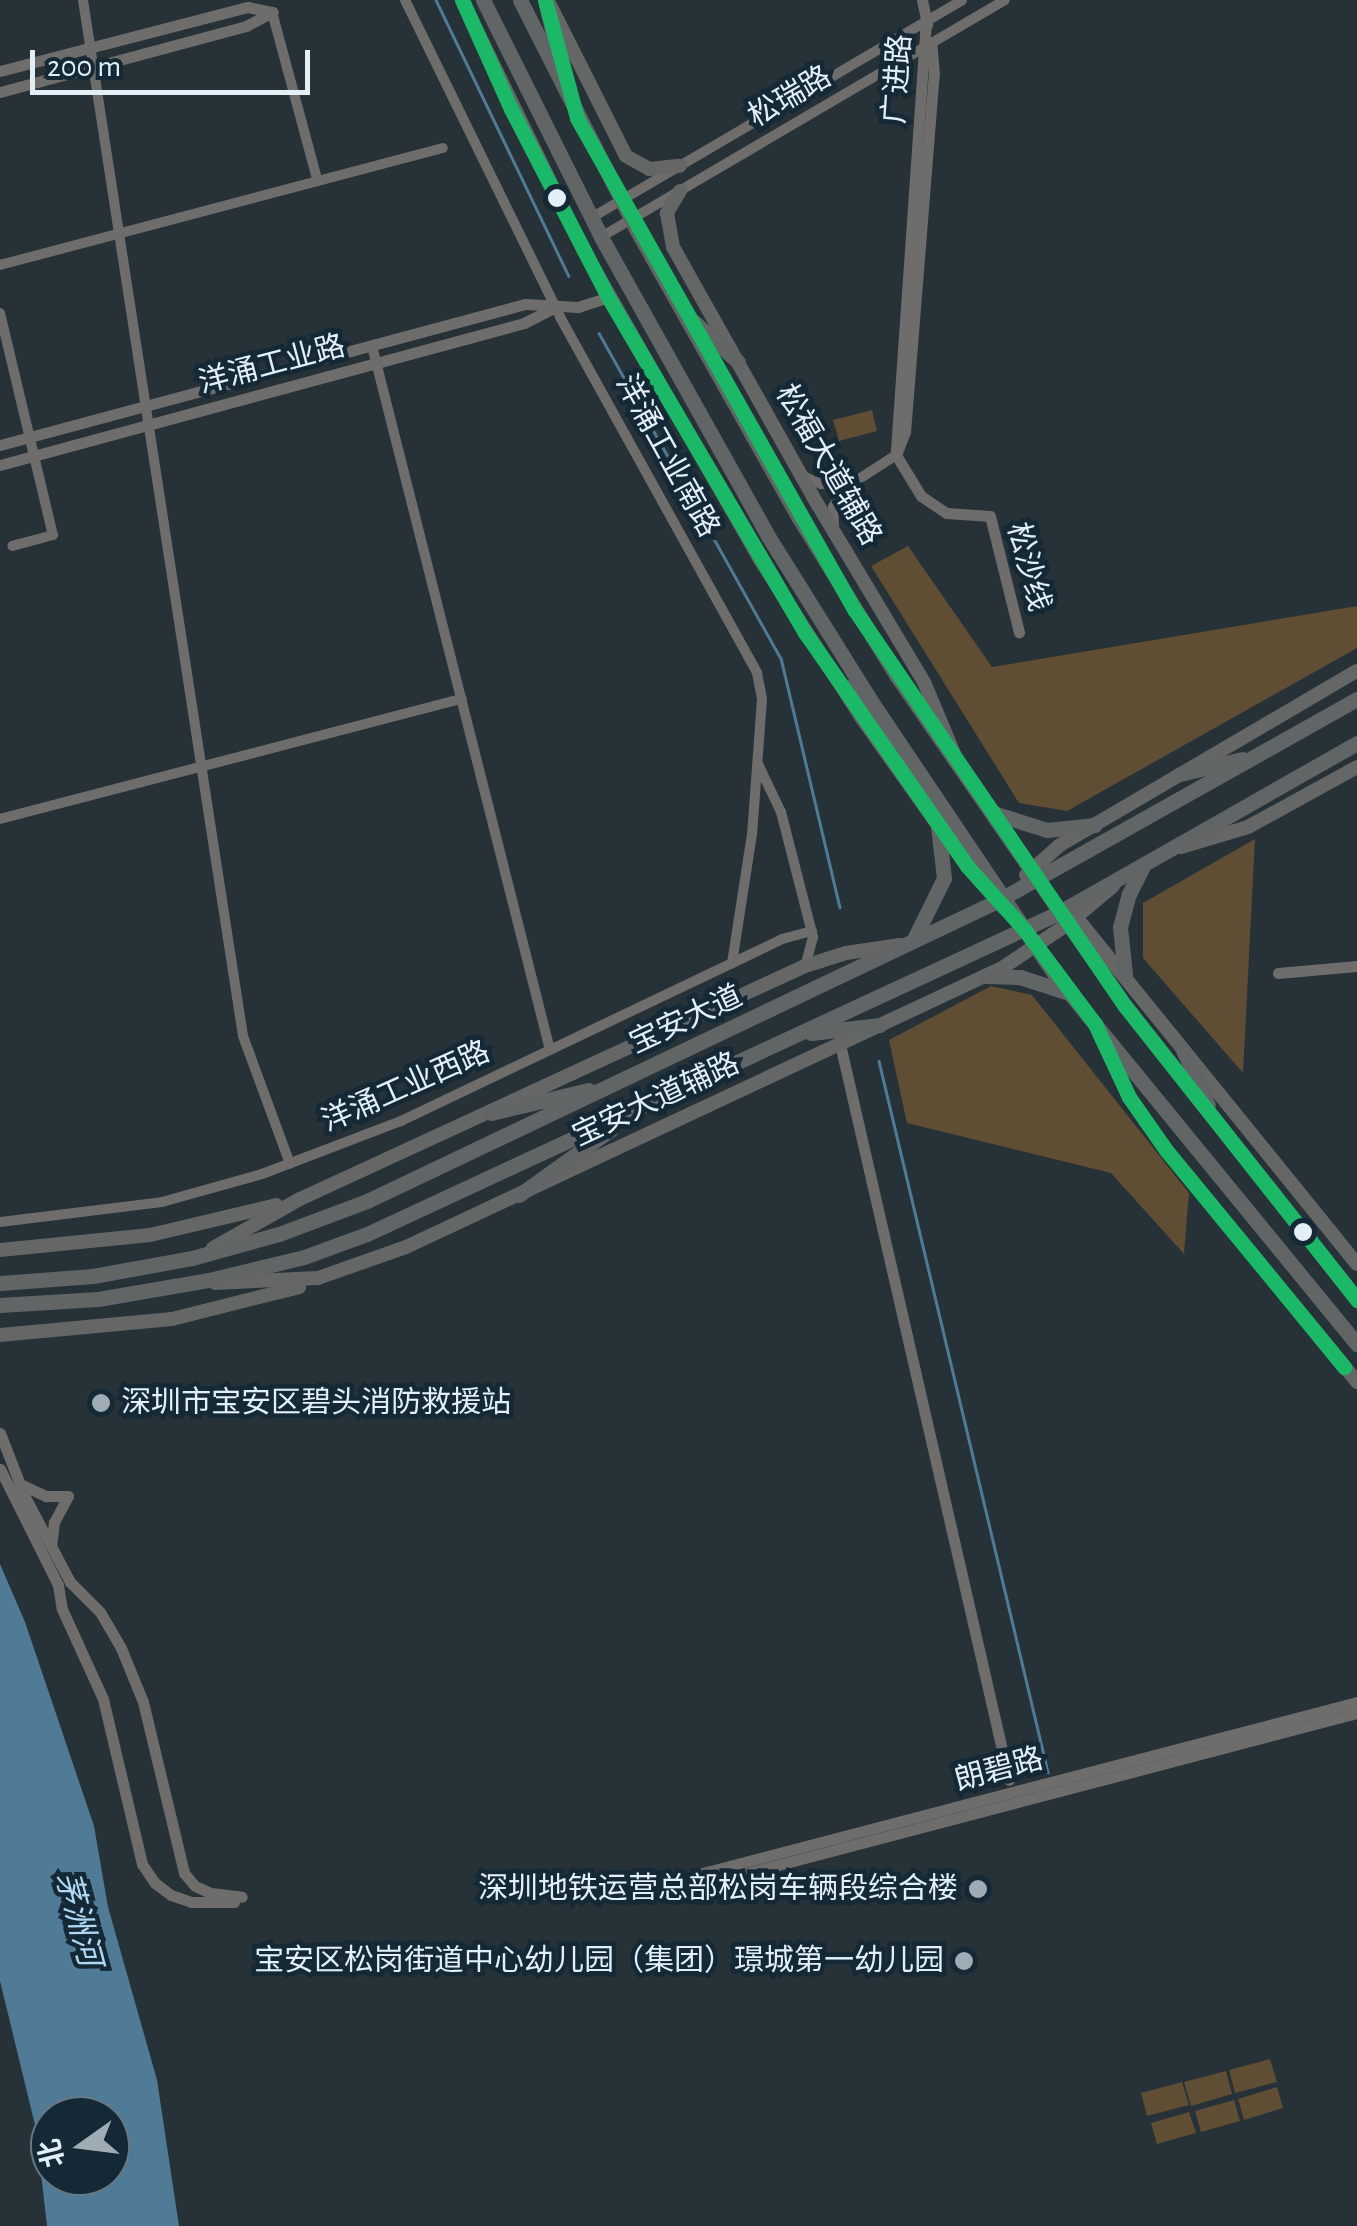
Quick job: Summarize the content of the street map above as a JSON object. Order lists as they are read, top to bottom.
{
  "streets": {
    "main road": ["松福大道辅路", "宝安大道", "宝安大道辅路"],
    "street": [
      "广进路",
      "松瑞路",
      "洋涌工业路",
      "洋涌工业南路",
      "松沙线",
      "洋涌工业西路",
      "朗碧路"
    ]
  },
  "crossings": [
    ["广进路", "松瑞路"],
    ["广进路", "松沙线"],
    ["松瑞路", "松福大道辅路"],
    ["洋涌工业路", "洋涌工业南路"],
    ["洋涌工业南路", "洋涌工业西路"],
    ["宝安大道", "宝安大道辅路"]
  ],
  "water": ["茅洲河"],
  "places": ["深圳市宝安区碧头消防救援站", "深圳地铁运营总部松岗车辆段综合楼", "宝安区松岗街道中心幼儿园（集团）璟城第一幼儿园"],
  "scale_bar": "200 m",
  "north": "left"
}
